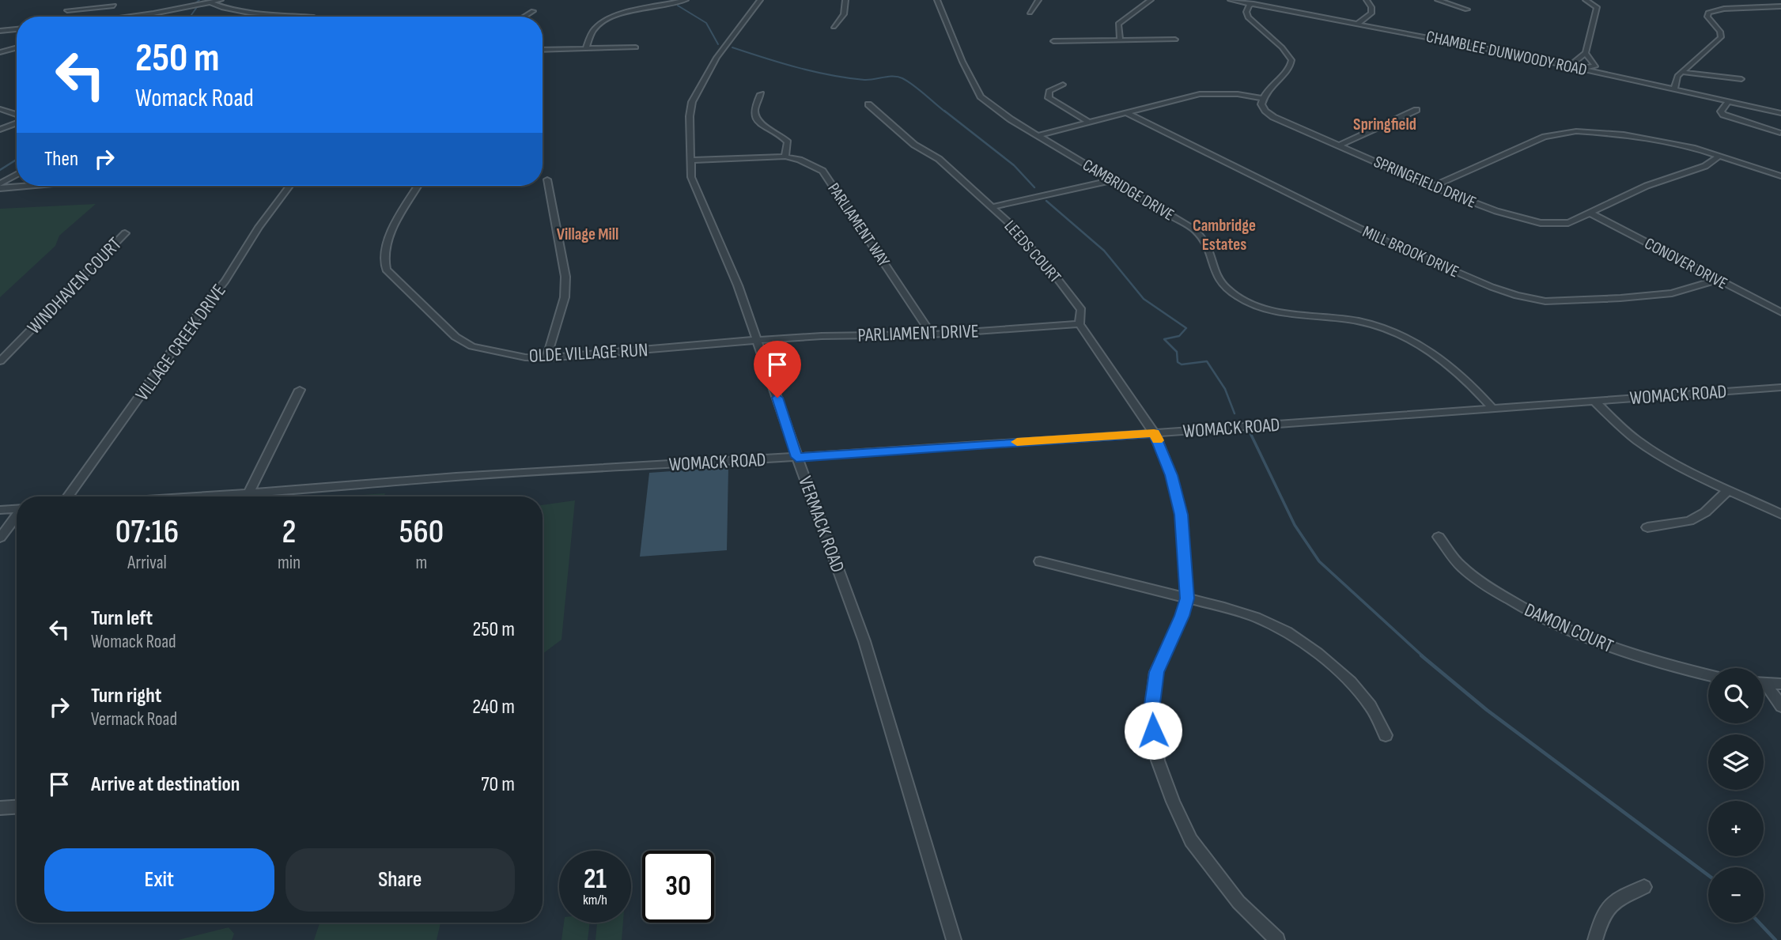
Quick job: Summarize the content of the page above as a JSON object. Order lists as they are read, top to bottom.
{
  "streets": {
    "street": [
      "CHAMBLEE DUNWOODY ROAD",
      "SPRINGFIELD DRIVE",
      "CAMBRIDGE DRIVE",
      "PARLIAMENT WAY",
      "LEEDS COURT",
      "MILL BROOK DRIVE",
      "CONOVER DRIVE",
      "WINDHAVEN COURT",
      "PARLIAMENT DRIVE",
      "VILLAGE CREEK DRIVE",
      "OLDE VILLAGE RUN",
      "WOMACK ROAD",
      "VERMACK ROAD",
      "DAMON COURT"
    ]
  },
  "crossings": [
    ["SPRINGFIELD DRIVE", "CONOVER DRIVE"],
    ["CAMBRIDGE DRIVE", "WOMACK ROAD"],
    ["PARLIAMENT WAY", "PARLIAMENT DRIVE"],
    ["PARLIAMENT WAY", "VERMACK ROAD"],
    ["LEEDS COURT", "PARLIAMENT DRIVE"],
    ["LEEDS COURT", "WOMACK ROAD"],
    ["MILL BROOK DRIVE", "CONOVER DRIVE"],
    ["PARLIAMENT DRIVE", "OLDE VILLAGE RUN"],
    ["PARLIAMENT DRIVE", "VERMACK ROAD"],
    ["OLDE VILLAGE RUN", "VERMACK ROAD"],
    ["WOMACK ROAD", "VERMACK ROAD"]
  ],
  "districts": ["Springfield", "Cambridge Estates", "Village Mill"],
  "page": {
    "turn": ["250 m", "Womack Road"],
    "then": "Then",
    "eta": [
      "07:16",
      "Arrival",
      "2",
      "min",
      "560",
      "m"
    ],
    "list": [
      {
        "name": "Turn left",
        "note": "Womack Road",
        "value": "250 m"
      },
      {
        "name": "Turn right",
        "note": "Vermack Road",
        "value": "240 m"
      },
      {
        "name": "Arrive at destination",
        "value": "70 m"
      }
    ],
    "map_buttons": ["+", "−"],
    "buttons": ["Exit", "Share"],
    "speed": "21 km/h",
    "limit": "30"
  }
}
